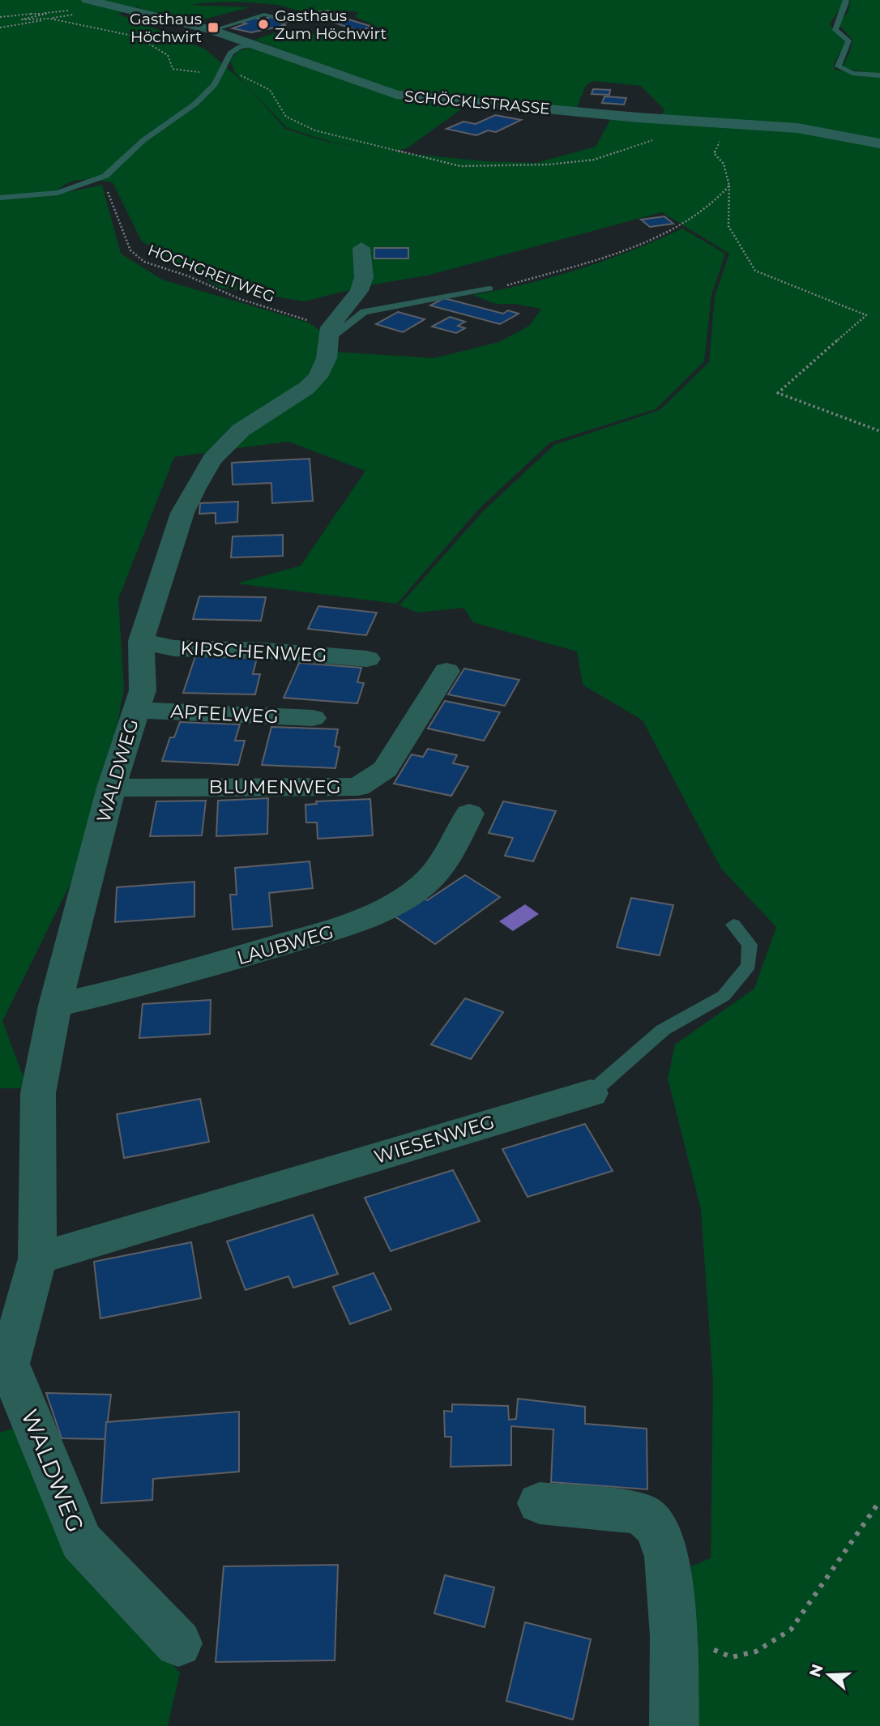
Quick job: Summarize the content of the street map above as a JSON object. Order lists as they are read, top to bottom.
{
  "streets": {
    "street": [
      "SCHÖCKLSTRASSE",
      "KIRSCHENWEG",
      "APFELWEG",
      "WALDWEG",
      "BLUMENWEG",
      "LAUBWEG",
      "WIESENWEG"
    ],
    "path": ["HOCHGREITWEG"]
  },
  "crossings": [
    ["HOCHGREITWEG", "WALDWEG"],
    ["KIRSCHENWEG", "WALDWEG"],
    ["APFELWEG", "WALDWEG"],
    ["WALDWEG", "BLUMENWEG"],
    ["WALDWEG", "LAUBWEG"],
    ["WALDWEG", "WIESENWEG"]
  ],
  "places": {
    "other": ["Gasthaus Zum Höchwirt"],
    "transit": ["Gasthaus Höchwirt"]
  },
  "north": "left"
}
